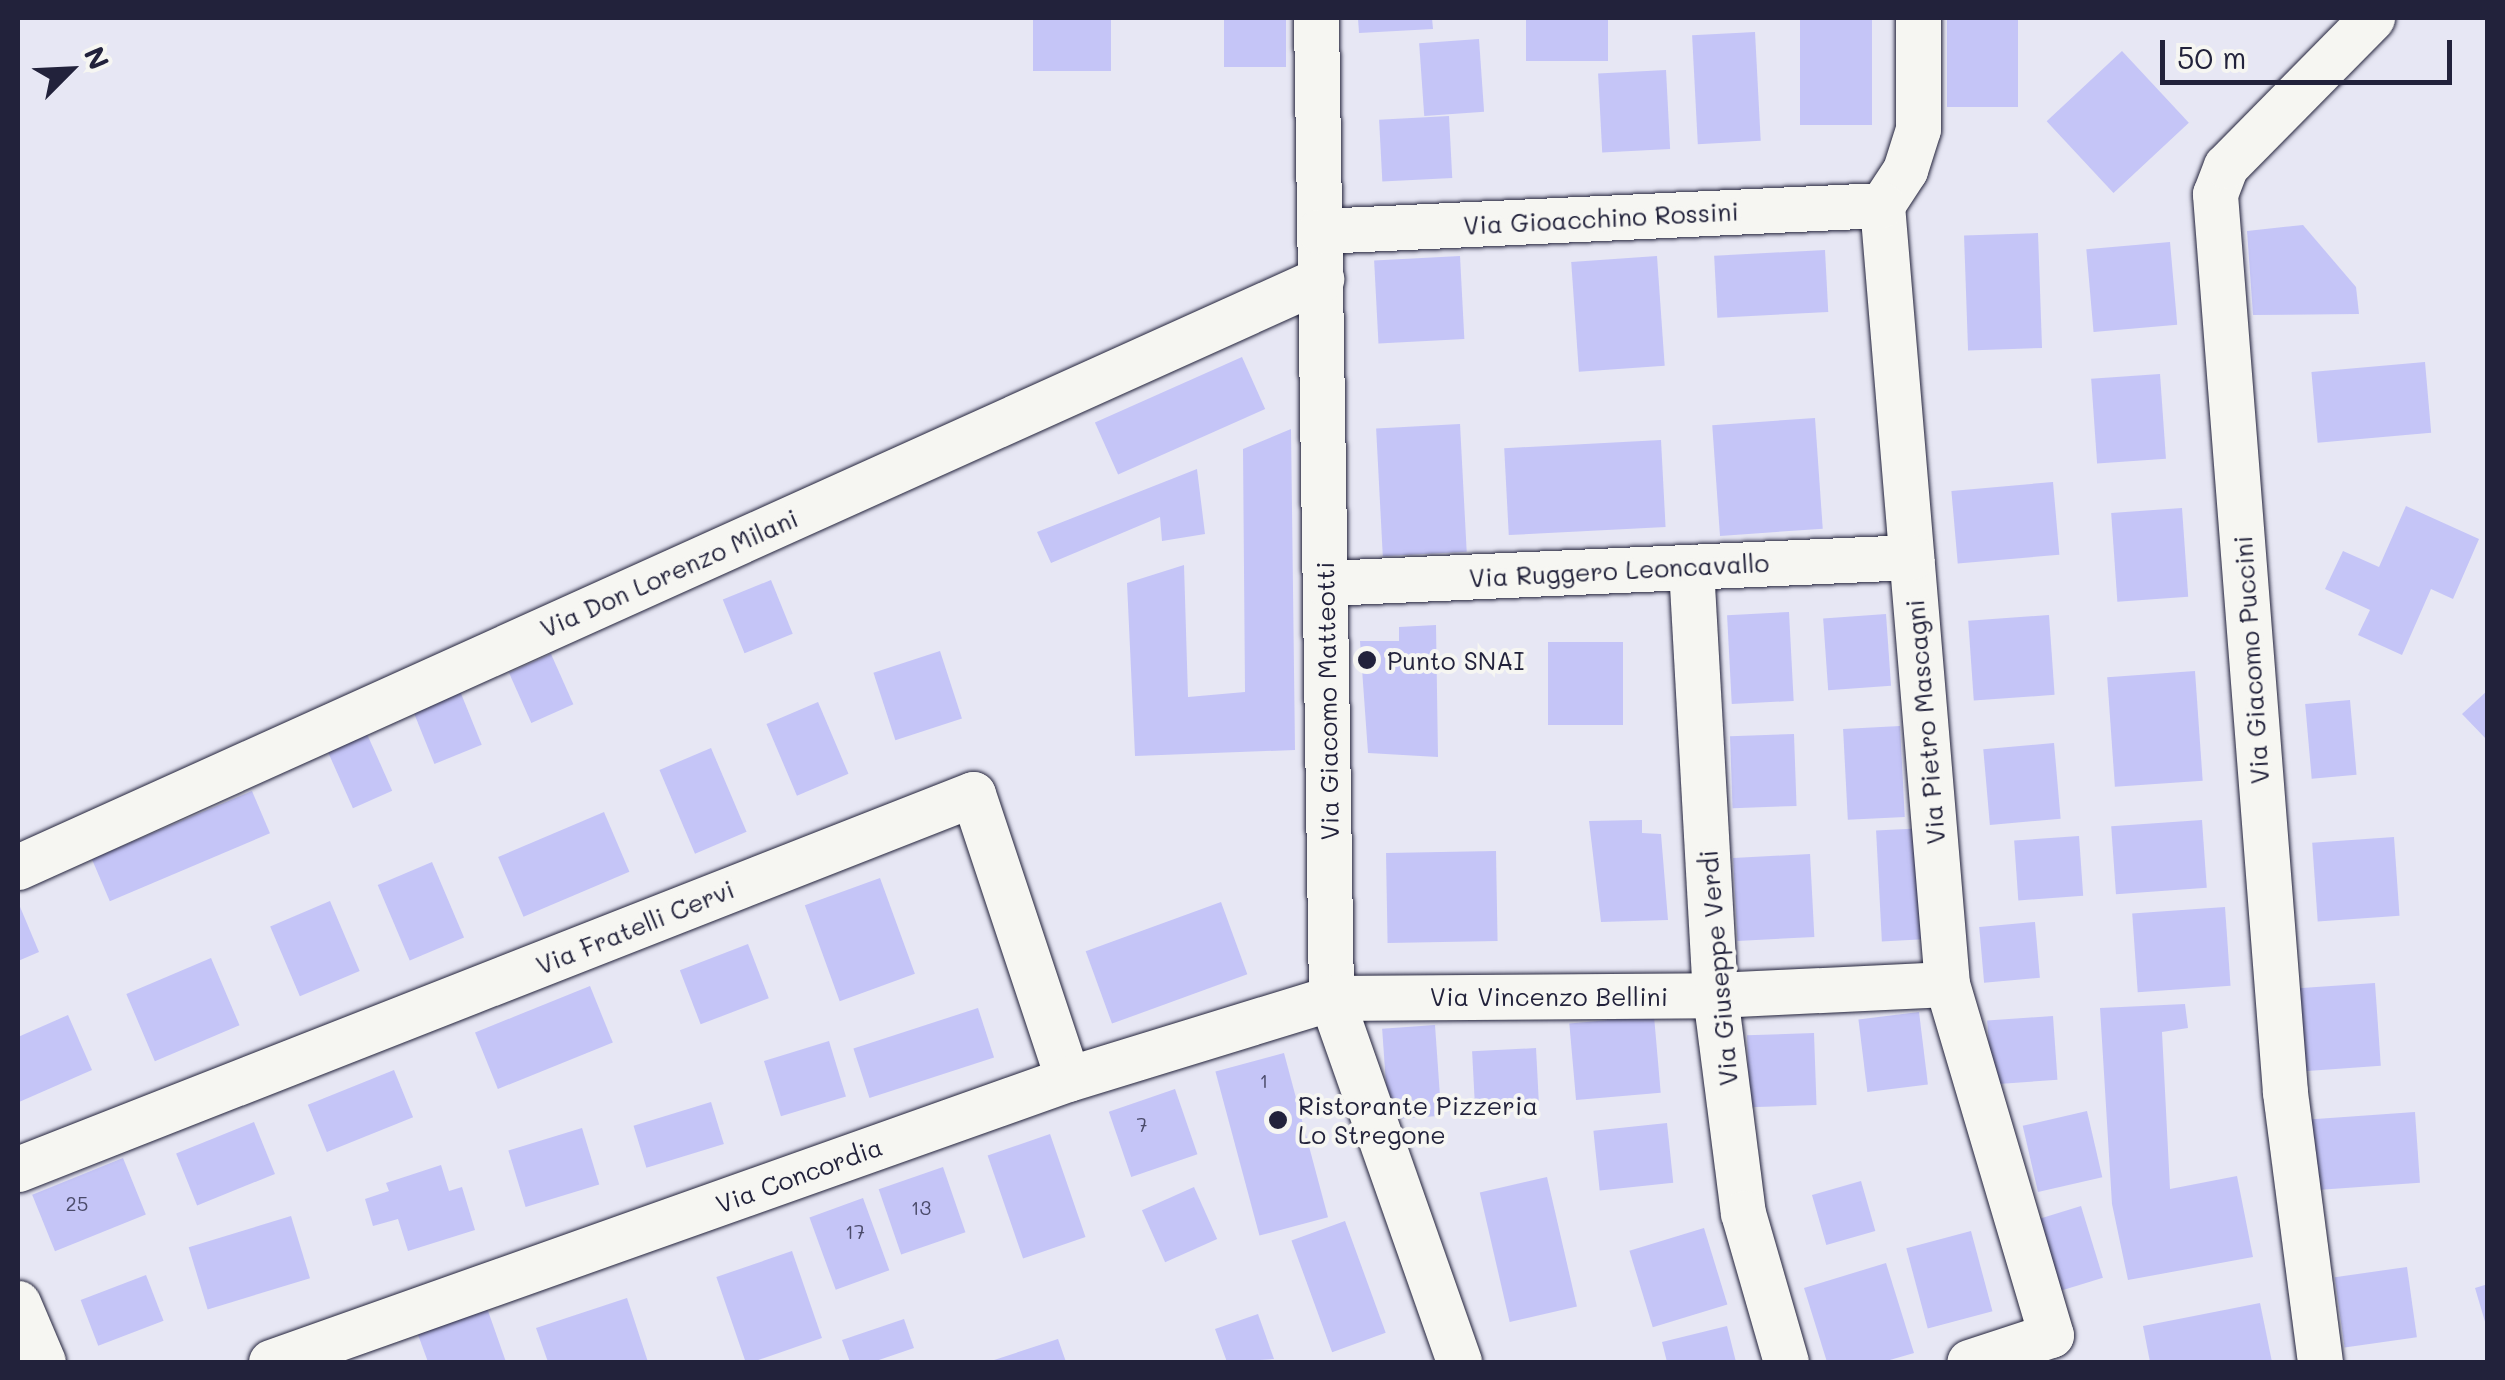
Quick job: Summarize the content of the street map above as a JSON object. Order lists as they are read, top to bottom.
{
  "streets": {
    "street": [
      "Via Gioacchino Rossini",
      "Via Ruggero Leoncavallo",
      "Via Don Lorenzo Milani",
      "Via Giacomo Puccini",
      "Via Giacomo Matteotti",
      "Via Pietro Mascagni",
      "Via Fratelli Cervi",
      "Via Giuseppe Verdi",
      "Via Vincenzo Bellini",
      "Via Concordia"
    ]
  },
  "crossings": [
    ["Via Gioacchino Rossini", "Via Giacomo Matteotti"],
    ["Via Gioacchino Rossini", "Via Pietro Mascagni"],
    ["Via Ruggero Leoncavallo", "Via Giacomo Matteotti"],
    ["Via Ruggero Leoncavallo", "Via Pietro Mascagni"],
    ["Via Ruggero Leoncavallo", "Via Giuseppe Verdi"],
    ["Via Don Lorenzo Milani", "Via Giacomo Matteotti"],
    ["Via Giacomo Matteotti", "Via Vincenzo Bellini"],
    ["Via Giacomo Matteotti", "Via Concordia"],
    ["Via Pietro Mascagni", "Via Vincenzo Bellini"],
    ["Via Fratelli Cervi", "Via Concordia"],
    ["Via Giuseppe Verdi", "Via Vincenzo Bellini"],
    ["Via Vincenzo Bellini", "Via Concordia"]
  ],
  "places": ["Punto SNAI", "Ristorante Pizzeria Lo Stregone"],
  "house_numbers": [
    "1",
    "7",
    "25",
    "13",
    "17"
  ],
  "scale_bar": "50 m",
  "north": "top right"
}
